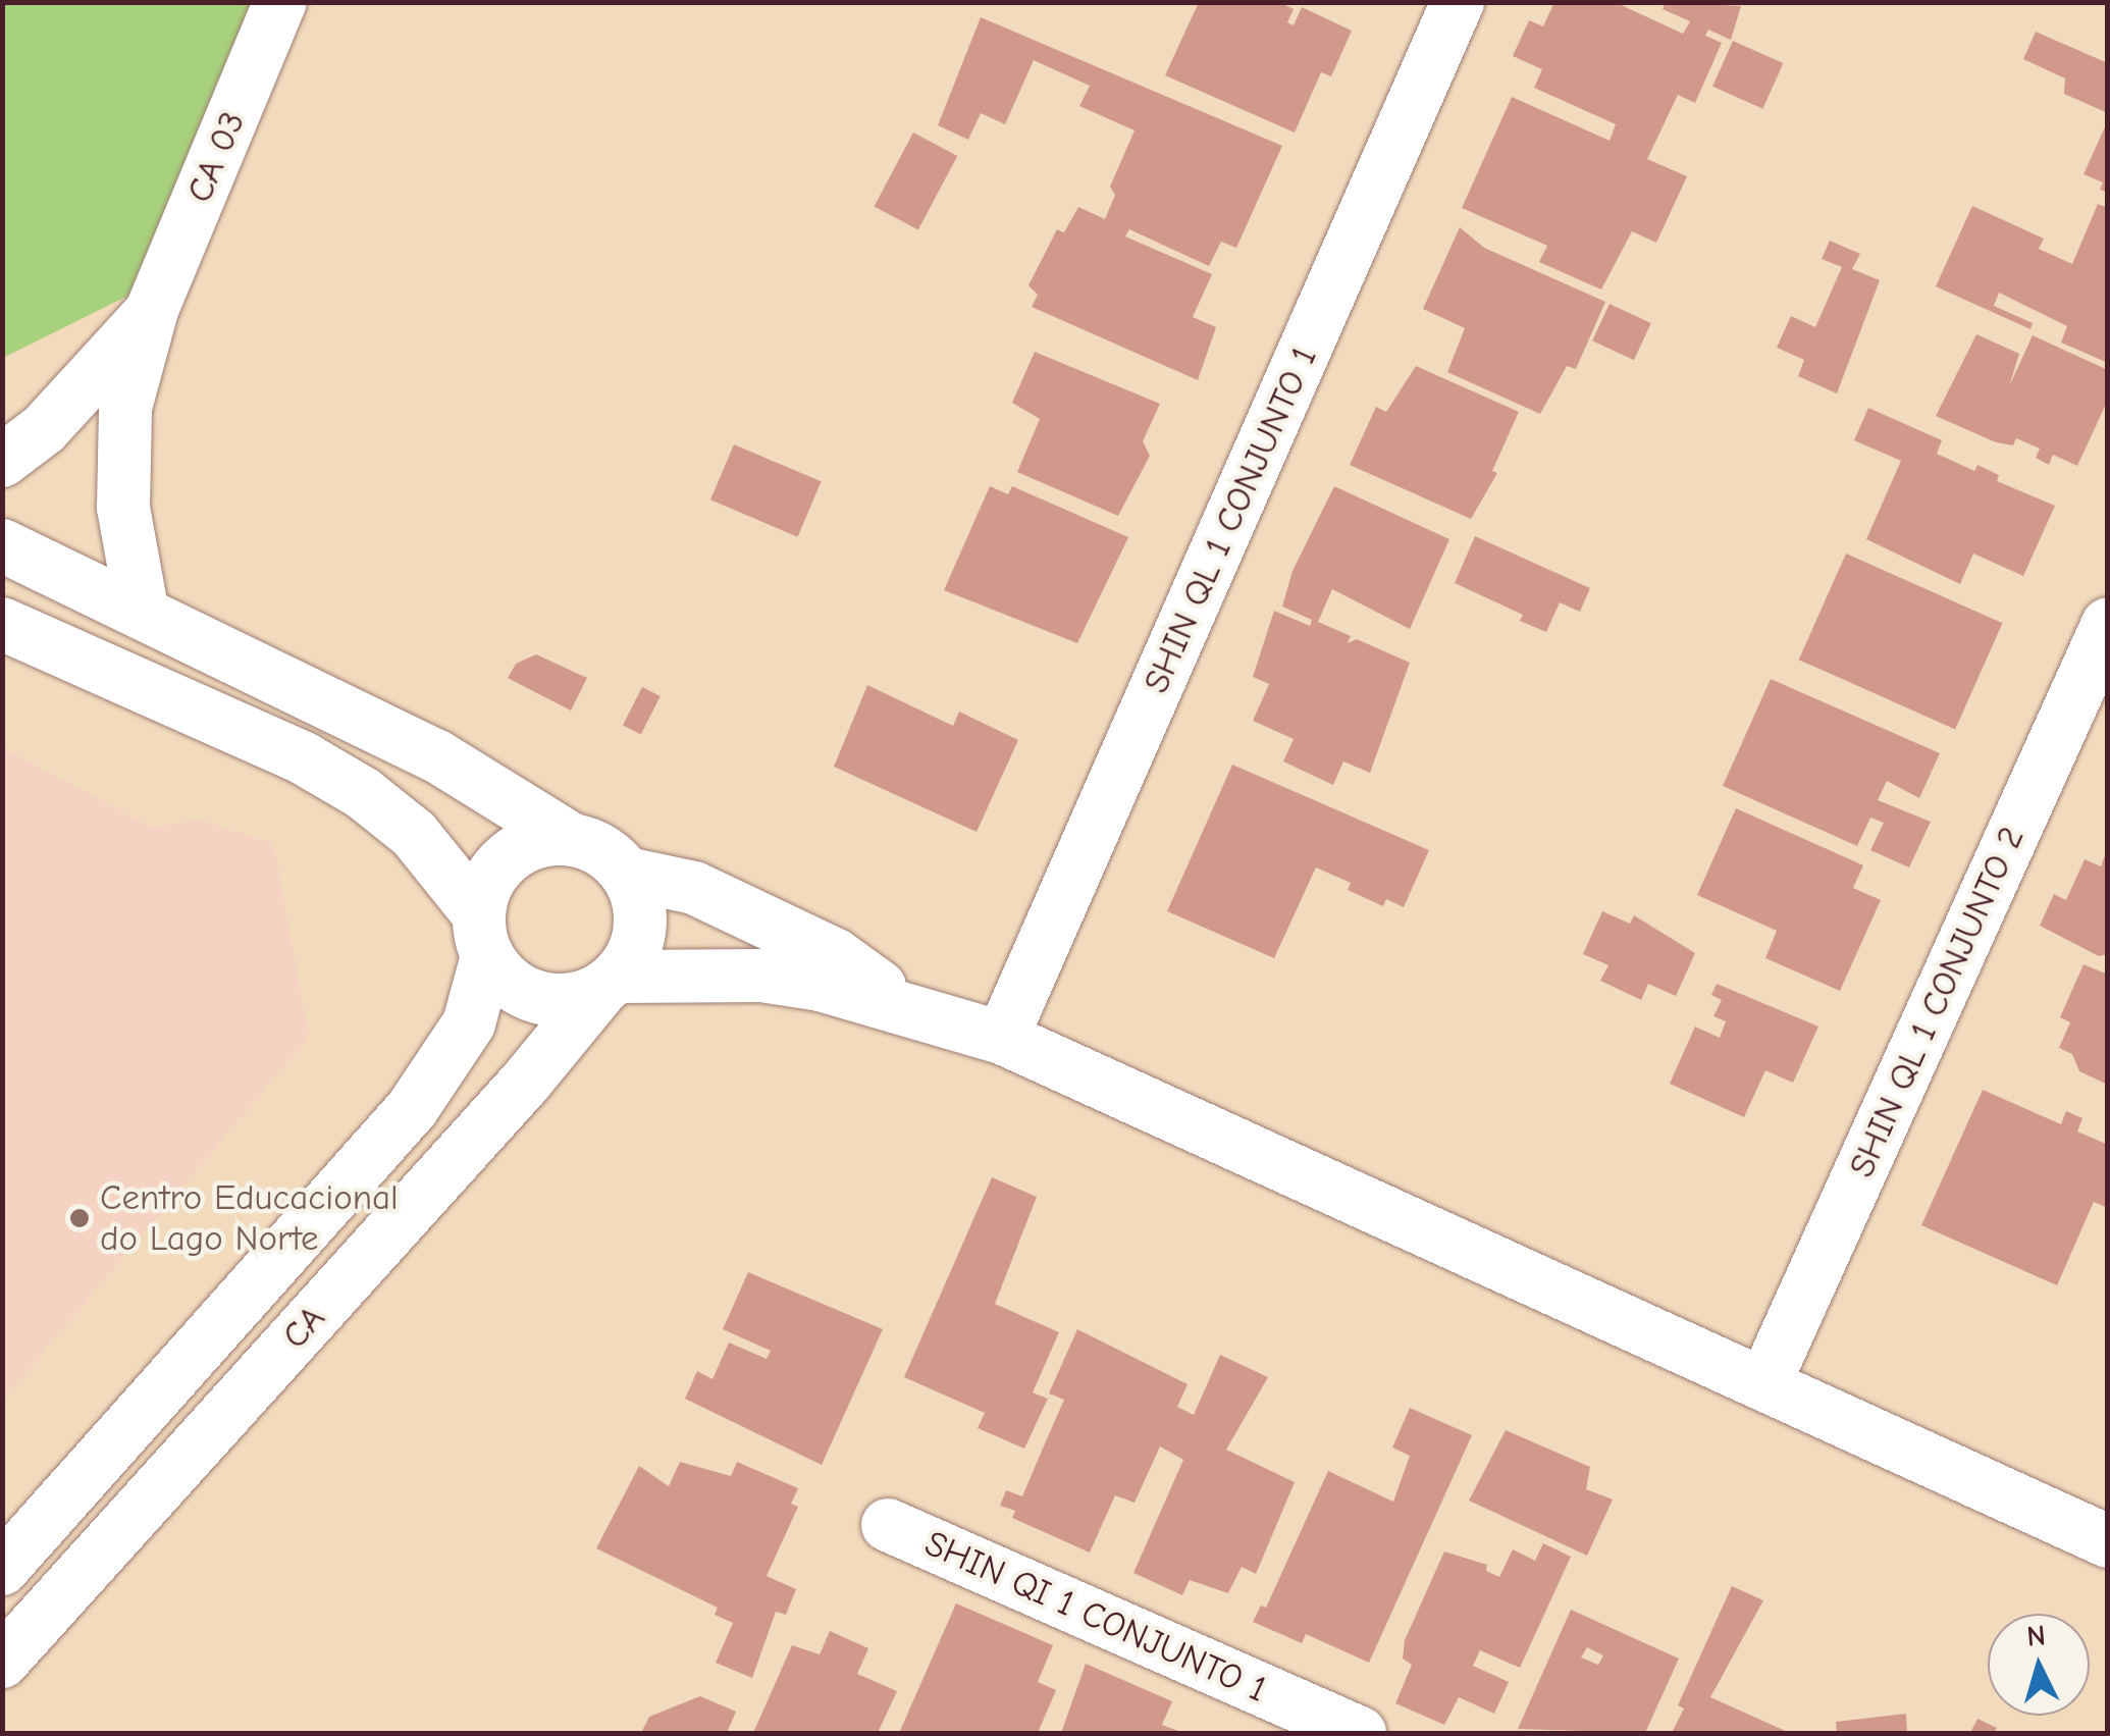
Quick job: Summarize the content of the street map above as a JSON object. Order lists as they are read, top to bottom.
{
  "streets": {
    "street": [
      "CA 03",
      "SHIN QL 1 CONJUNTO 1",
      "SHIN QL 1 CONJUNTO 2",
      "CA",
      "SHIN QI 1 CONJUNTO 1"
    ]
  },
  "places": ["Centro Educacional do Lago Norte"],
  "north": "top"
}
